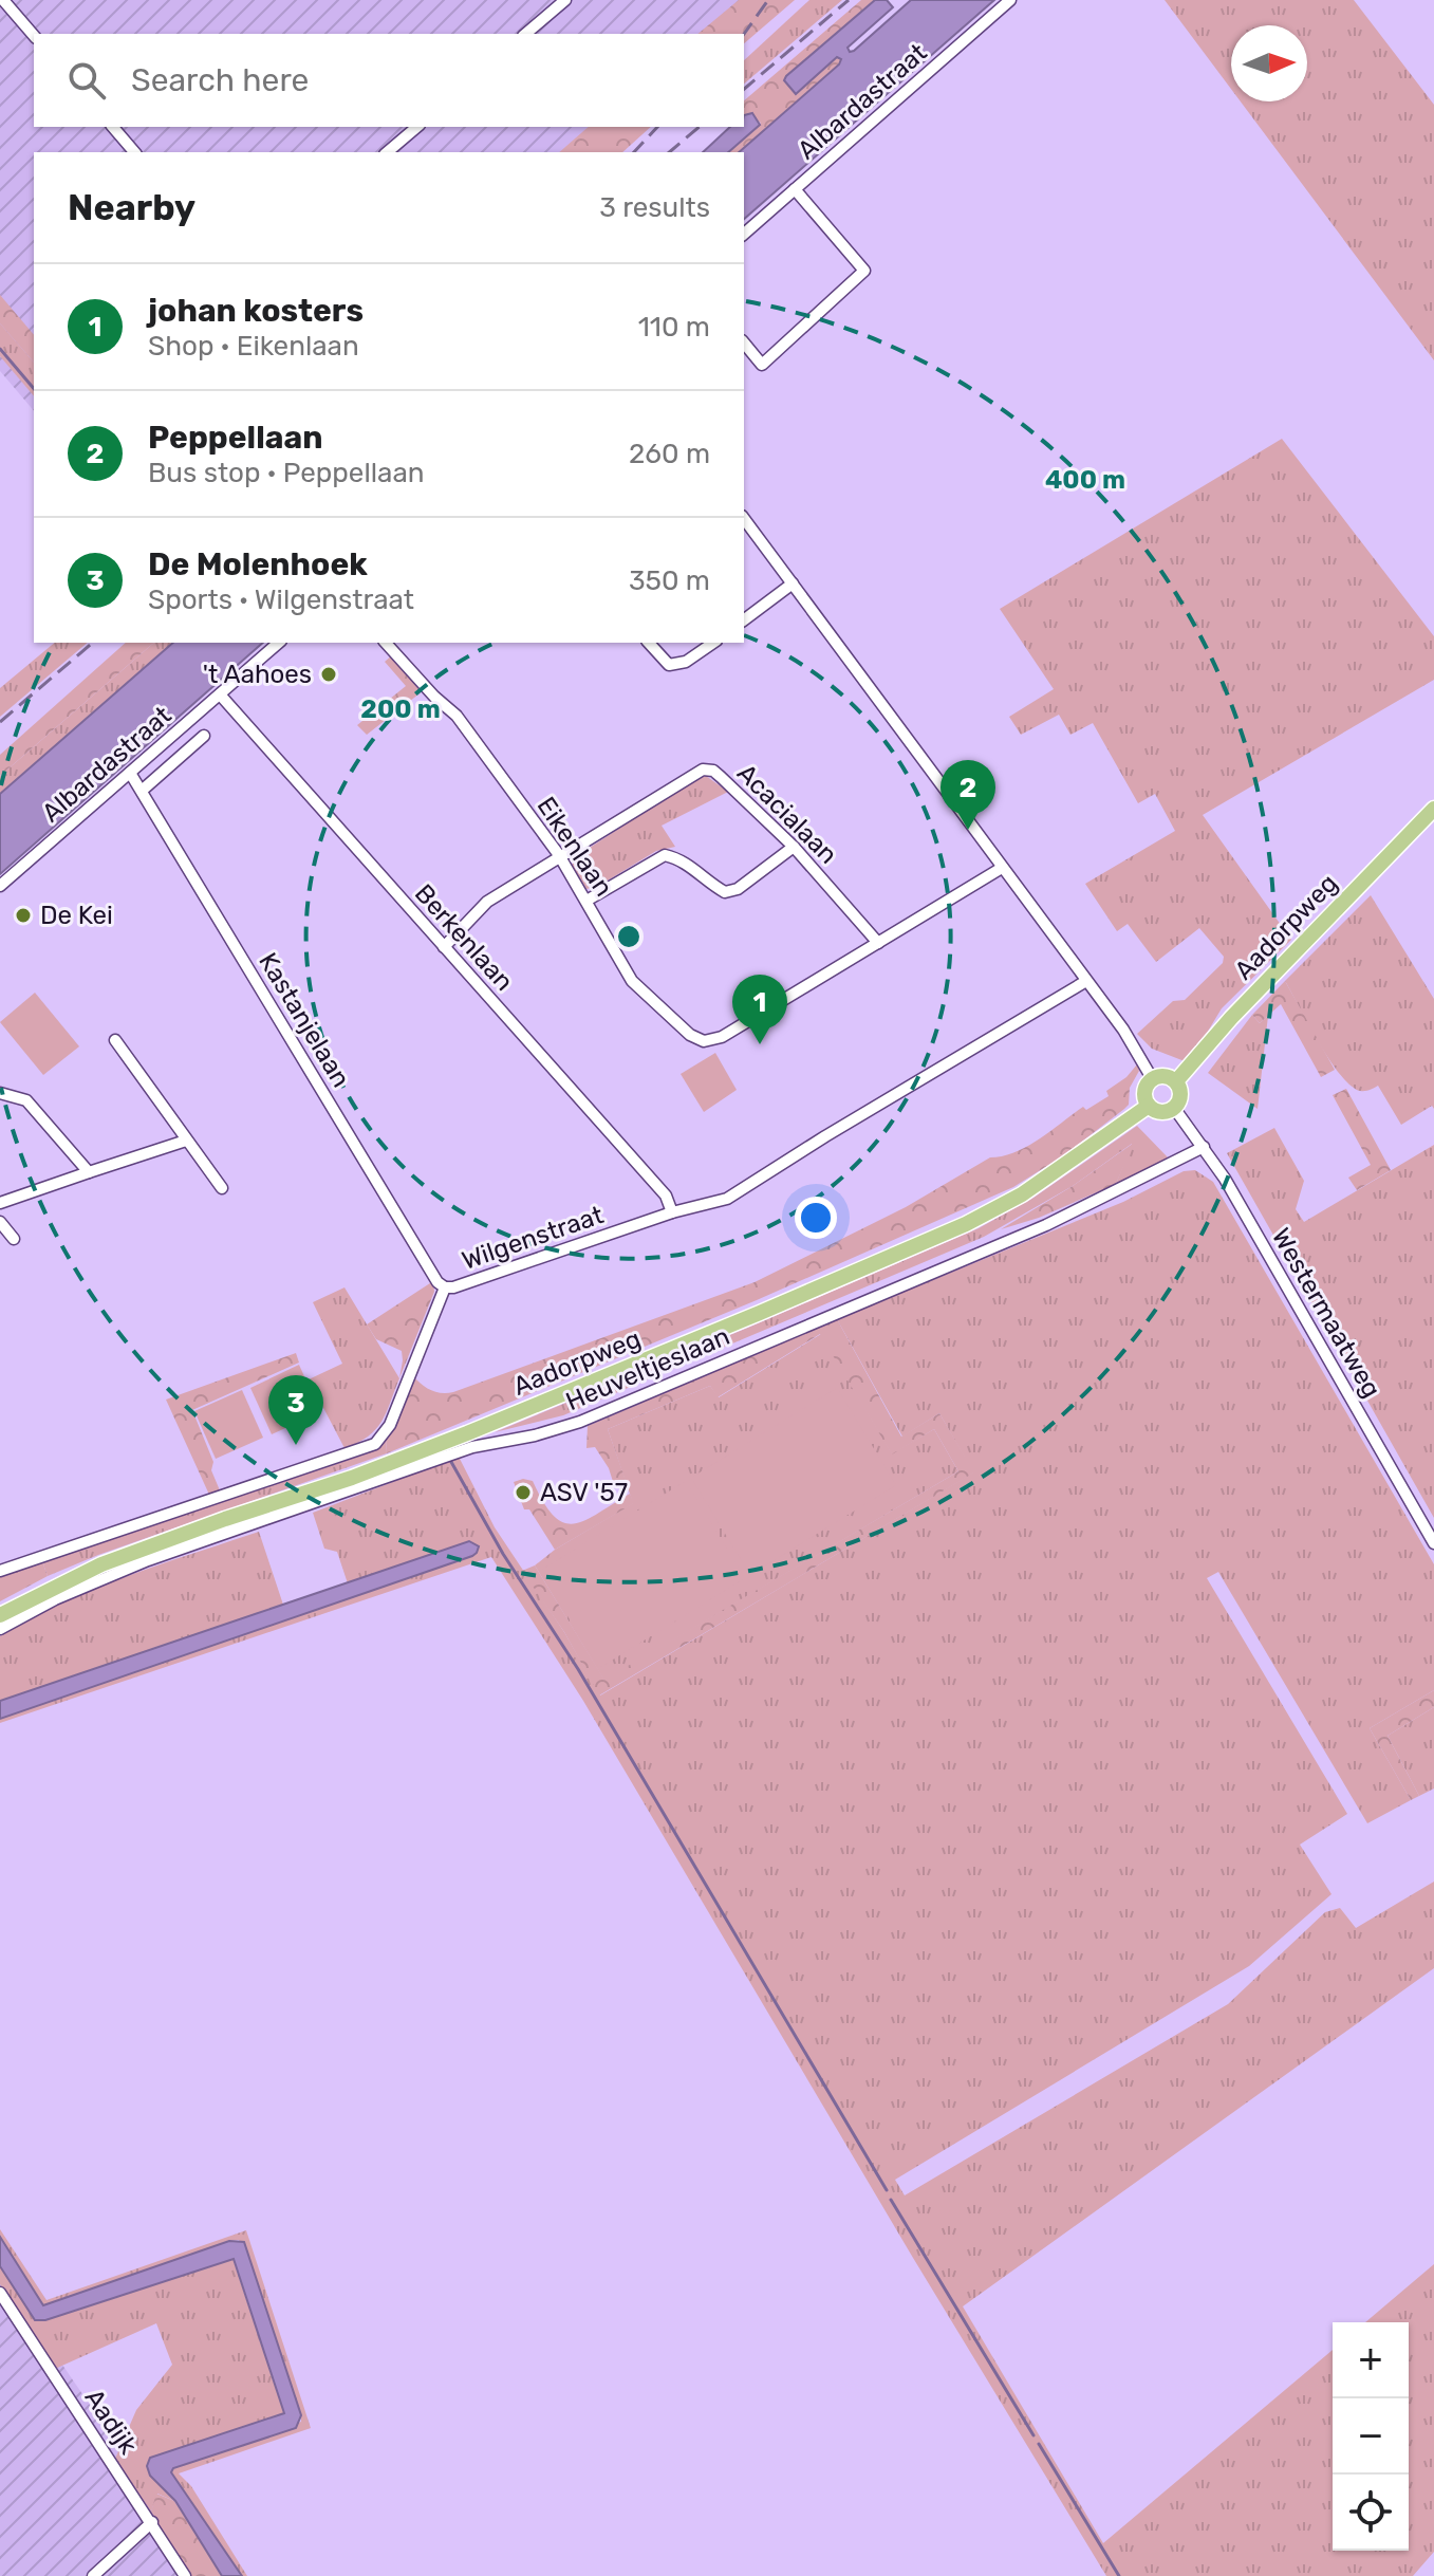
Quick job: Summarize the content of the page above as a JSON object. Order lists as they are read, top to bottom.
{
  "streets": {
    "main road": ["Aadorpweg"],
    "street": [
      "Albardastraat",
      "Acacialaan",
      "Eikenlaan",
      "Berkenlaan",
      "Kastanjelaan",
      "Wilgenstraat",
      "Westermaatweg",
      "Heuveltjeslaan",
      "Aadijk"
    ]
  },
  "crossings": [
    ["Albardastraat", "Berkenlaan"],
    ["Albardastraat", "Kastanjelaan"],
    ["Acacialaan", "Eikenlaan"],
    ["Acacialaan", "Berkenlaan"],
    ["Aadorpweg", "Westermaatweg"],
    ["Berkenlaan", "Wilgenstraat"],
    ["Kastanjelaan", "Wilgenstraat"],
    ["Westermaatweg", "Heuveltjeslaan"]
  ],
  "places": ["'t Aahoes", "De Kei", "ASV '57"],
  "north": "right",
  "page": {
    "search": "Search here",
    "heading": ["Nearby", "3 results"],
    "list": [
      {
        "mark": "1",
        "name": "johan kosters",
        "note": "Shop · Eikenlaan",
        "value": "110 m"
      },
      {
        "mark": "2",
        "name": "Peppellaan",
        "note": "Bus stop · Peppellaan",
        "value": "260 m"
      },
      {
        "mark": "3",
        "name": "De Molenhoek",
        "note": "Sports · Wilgenstraat",
        "value": "350 m"
      }
    ],
    "pins": ["2", "1", "3"],
    "map_buttons": ["+", "−"]
  },
  "rings": ["400 m", "200 m"]
}
